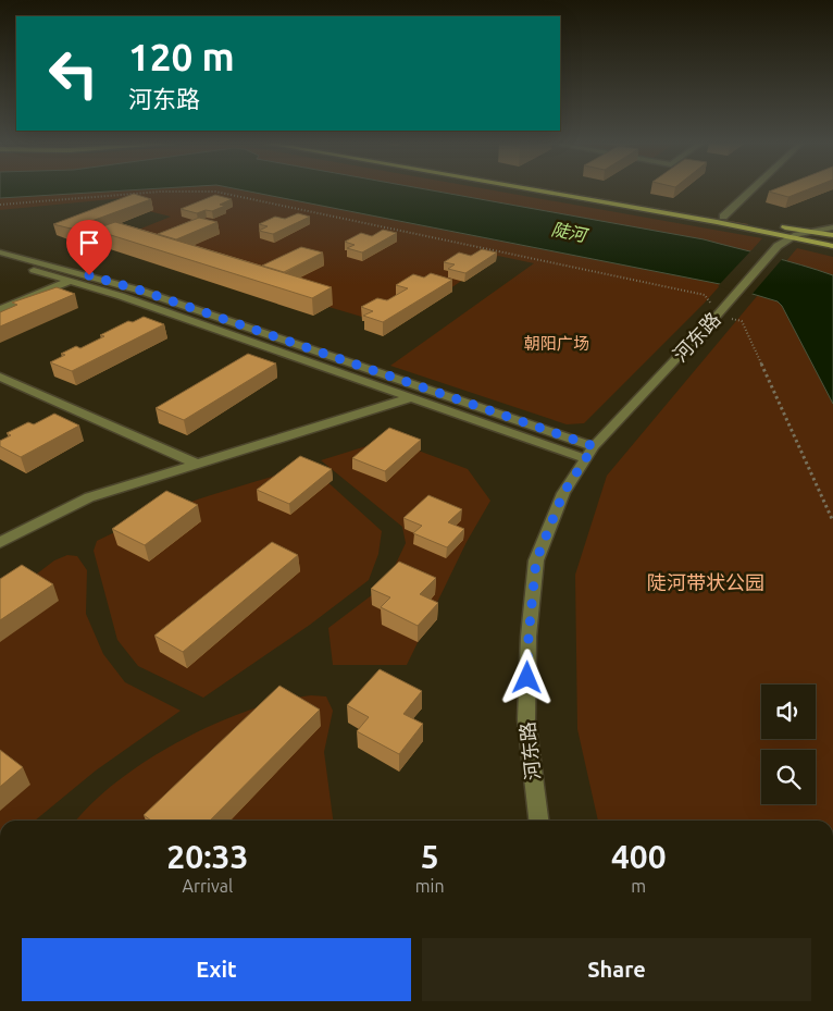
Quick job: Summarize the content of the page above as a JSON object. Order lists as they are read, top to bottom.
{
  "streets": {
    "street": ["河东路"]
  },
  "water": ["陡河"],
  "parks": ["朝阳广场", "陡河带状公园"],
  "page": {
    "turn": ["120 m", "河东路"],
    "eta": [
      "20:33",
      "Arrival",
      "5",
      "min",
      "400",
      "m"
    ],
    "buttons": ["Exit", "Share"]
  }
}
